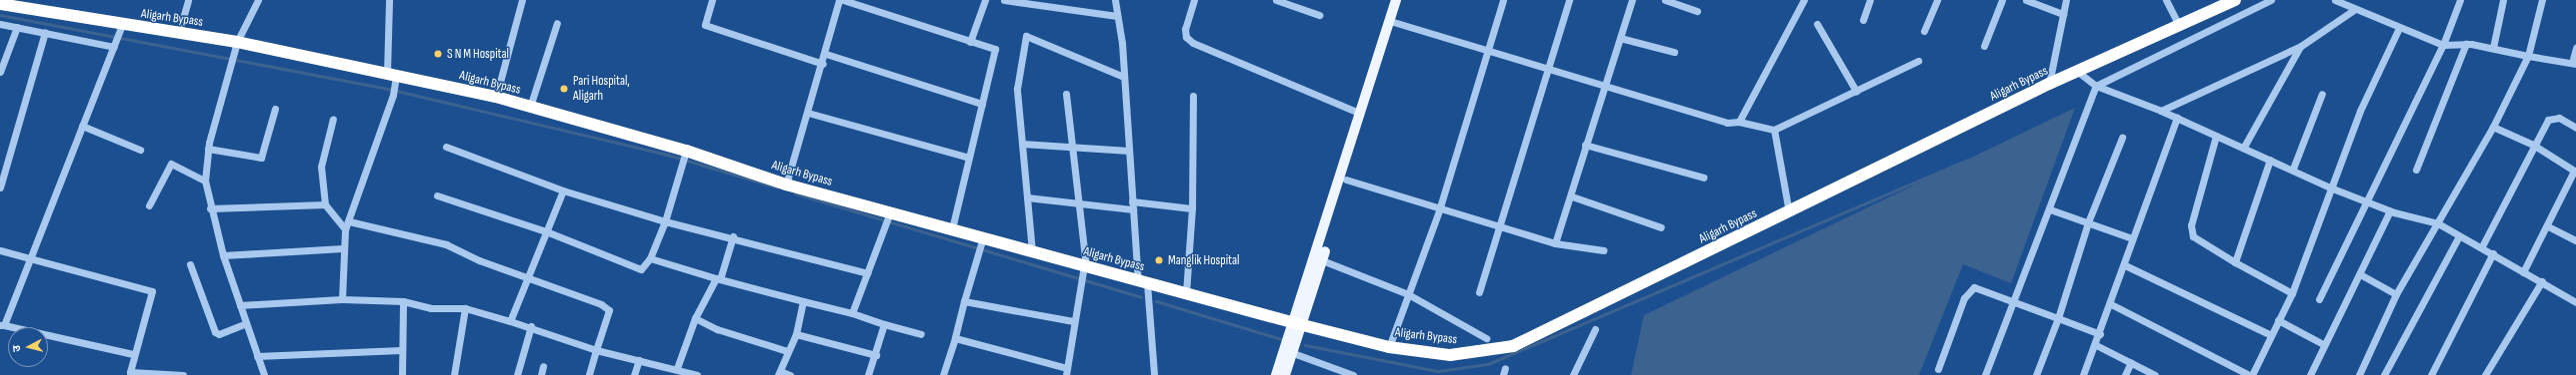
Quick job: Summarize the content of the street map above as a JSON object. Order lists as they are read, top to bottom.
{
  "streets": {
    "highway": ["Aligarh Bypass"]
  },
  "places": ["S N M Hospital", "Pari Hospital, Aligarh", "Manglik Hospital"],
  "north": "left"
}
